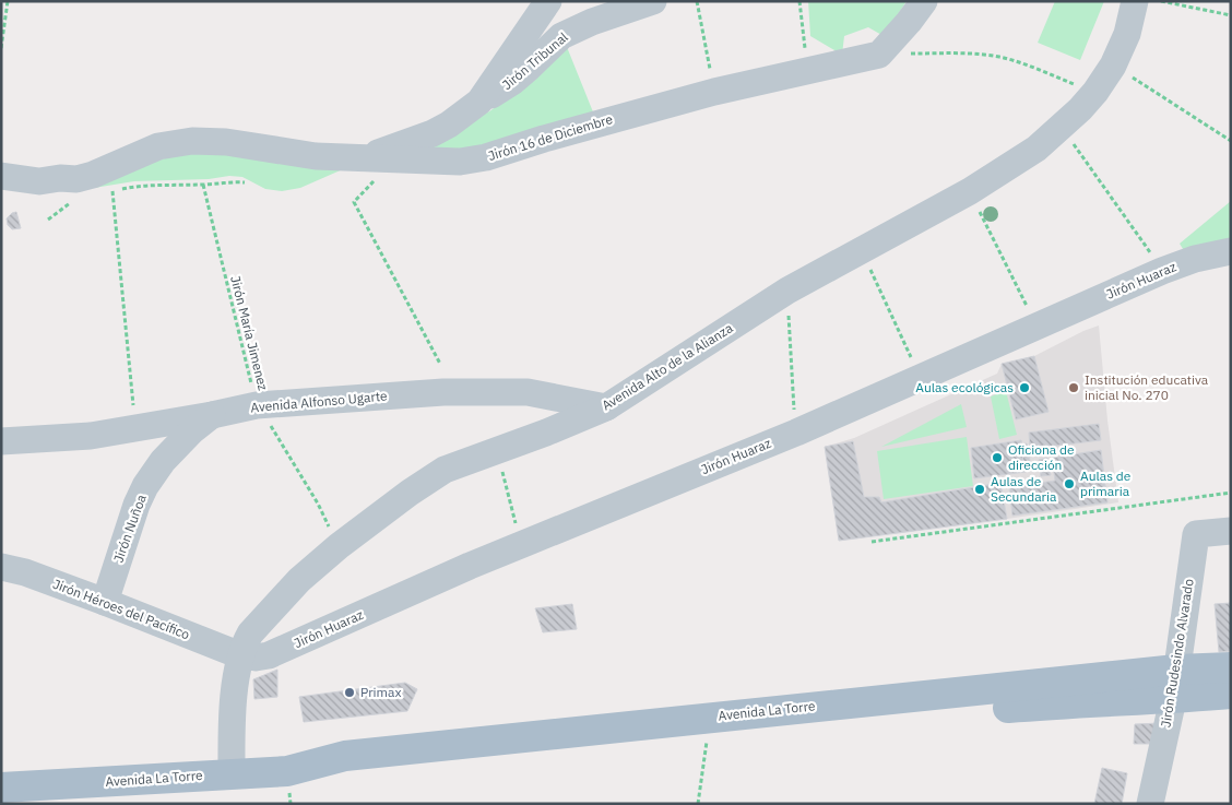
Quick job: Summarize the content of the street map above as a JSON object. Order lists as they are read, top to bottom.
{
  "streets": {
    "main road": ["Avenida La Torre"],
    "street": [
      "Jirón Tribunal",
      "Jirón 16 de Diciembre",
      "Jirón Huaraz",
      "Avenida Alto de la Alianza",
      "Avenida Alfonso Ugarte",
      "Jirón Nuñoa",
      "Jirón Héroes del Pacífico",
      "Jirón Rudesindo Alvarado"
    ],
    "path": ["Jirón María Jimenez"]
  },
  "crossings": [
    ["Jirón Huaraz", "Avenida Alto de la Alianza"],
    ["Jirón Huaraz", "Jirón Héroes del Pacífico"],
    ["Jirón María Jimenez", "Avenida Alfonso Ugarte"],
    ["Avenida Alto de la Alianza", "Avenida Alfonso Ugarte"],
    ["Avenida Alto de la Alianza", "Jirón Héroes del Pacífico"],
    ["Avenida Alto de la Alianza", "Avenida La Torre"],
    ["Avenida Alfonso Ugarte", "Jirón Nuñoa"],
    ["Jirón Nuñoa", "Jirón Héroes del Pacífico"],
    ["Jirón Rudesindo Alvarado", "Avenida La Torre"]
  ],
  "places": [
    "Aulas ecológicas",
    "Institución educativa inicial No. 270",
    "Oficiona de dirección",
    "Aulas de primaria",
    "Aulas de Secundaria",
    "Primax"
  ]
}
